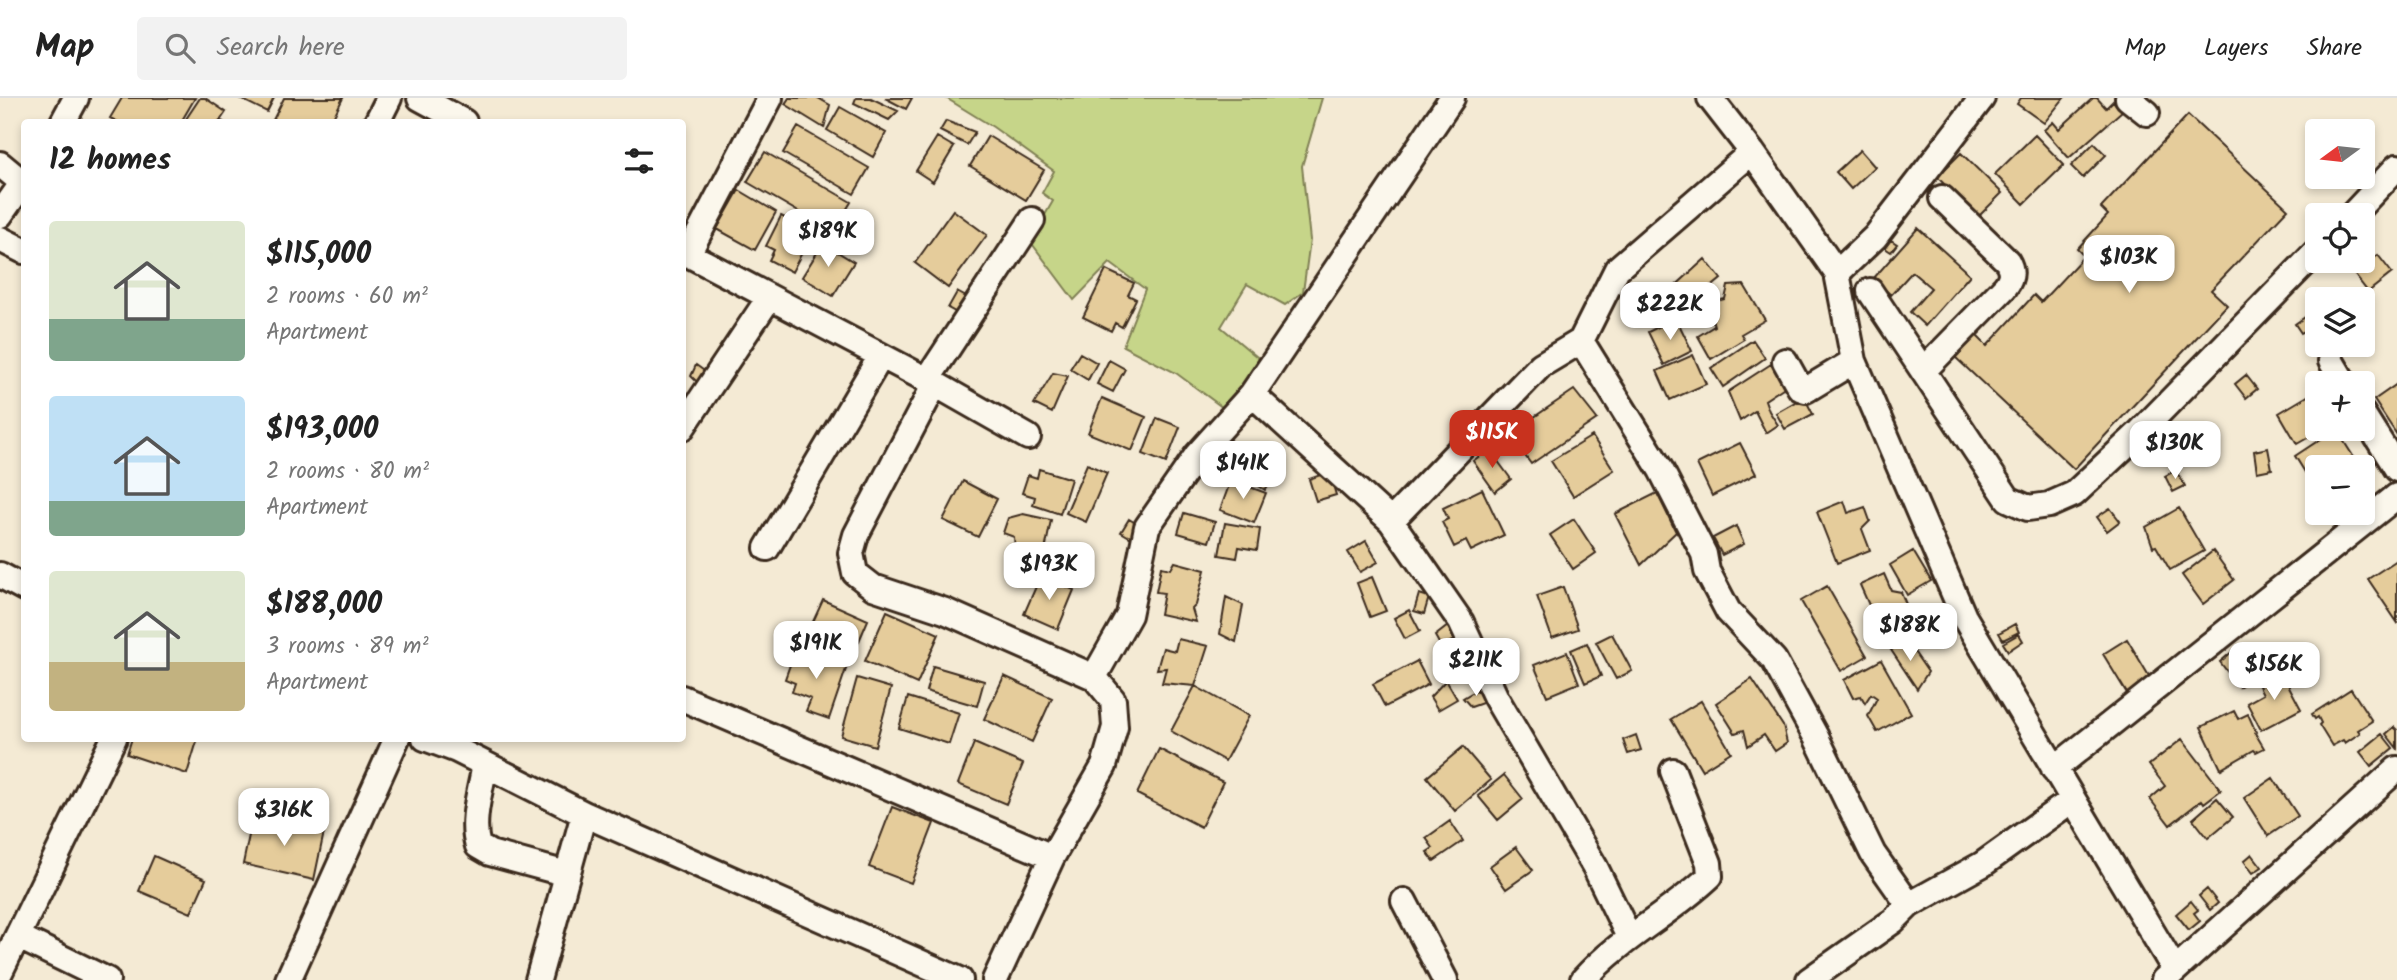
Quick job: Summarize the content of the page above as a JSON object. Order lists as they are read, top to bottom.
{
  "north": "left",
  "page": {
    "header": "Map",
    "search": "Search here",
    "nav": ["Map", "Layers", "Share"],
    "map_buttons": ["+", "−"],
    "heading": "12 homes",
    "list": [
      {
        "name": "$115,000",
        "note": "2 rooms · 60 m² · Apartment"
      },
      {
        "name": "$193,000",
        "note": "2 rooms · 80 m² · Apartment"
      },
      {
        "name": "$188,000",
        "note": "3 rooms · 89 m² · Apartment"
      }
    ],
    "price": [
      "$189K",
      "$103K",
      "$222K",
      "$115K",
      "$130K",
      "$141K",
      "$193K",
      "$188K",
      "$191K",
      "$211K",
      "$156K",
      "$316K"
    ]
  }
}
